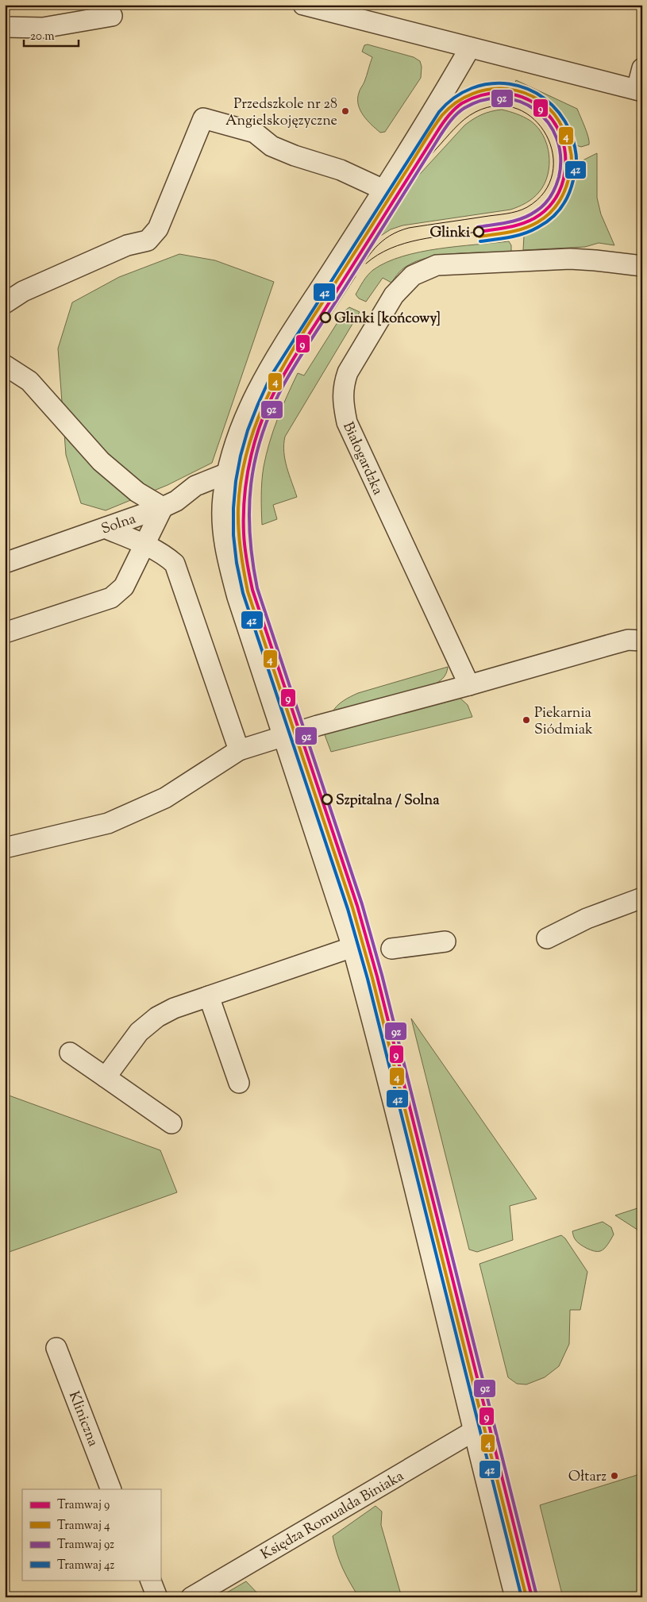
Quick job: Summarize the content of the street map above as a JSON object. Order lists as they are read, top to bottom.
{
  "streets": {
    "street": [
      "Białogardzka",
      "Solna",
      "Kliniczna",
      "Księdza Romualda Biniaka"
    ]
  },
  "places": [
    "Przedszkole nr 28 Angielskojęzyczne",
    "Glinki",
    "Glinki [końcowy]",
    "Piekarnia Siódmiak",
    "Szpitalna / Solna",
    "Ołtarz"
  ],
  "lines": [
    "tram line 4z",
    "tram line 4",
    "tram line 9",
    "tram line 9z"
  ],
  "legend": [
    "Tramwaj 9",
    "Tramwaj 4",
    "Tramwaj 9z",
    "Tramwaj 4z"
  ],
  "scale_bar": "20 m"
}
